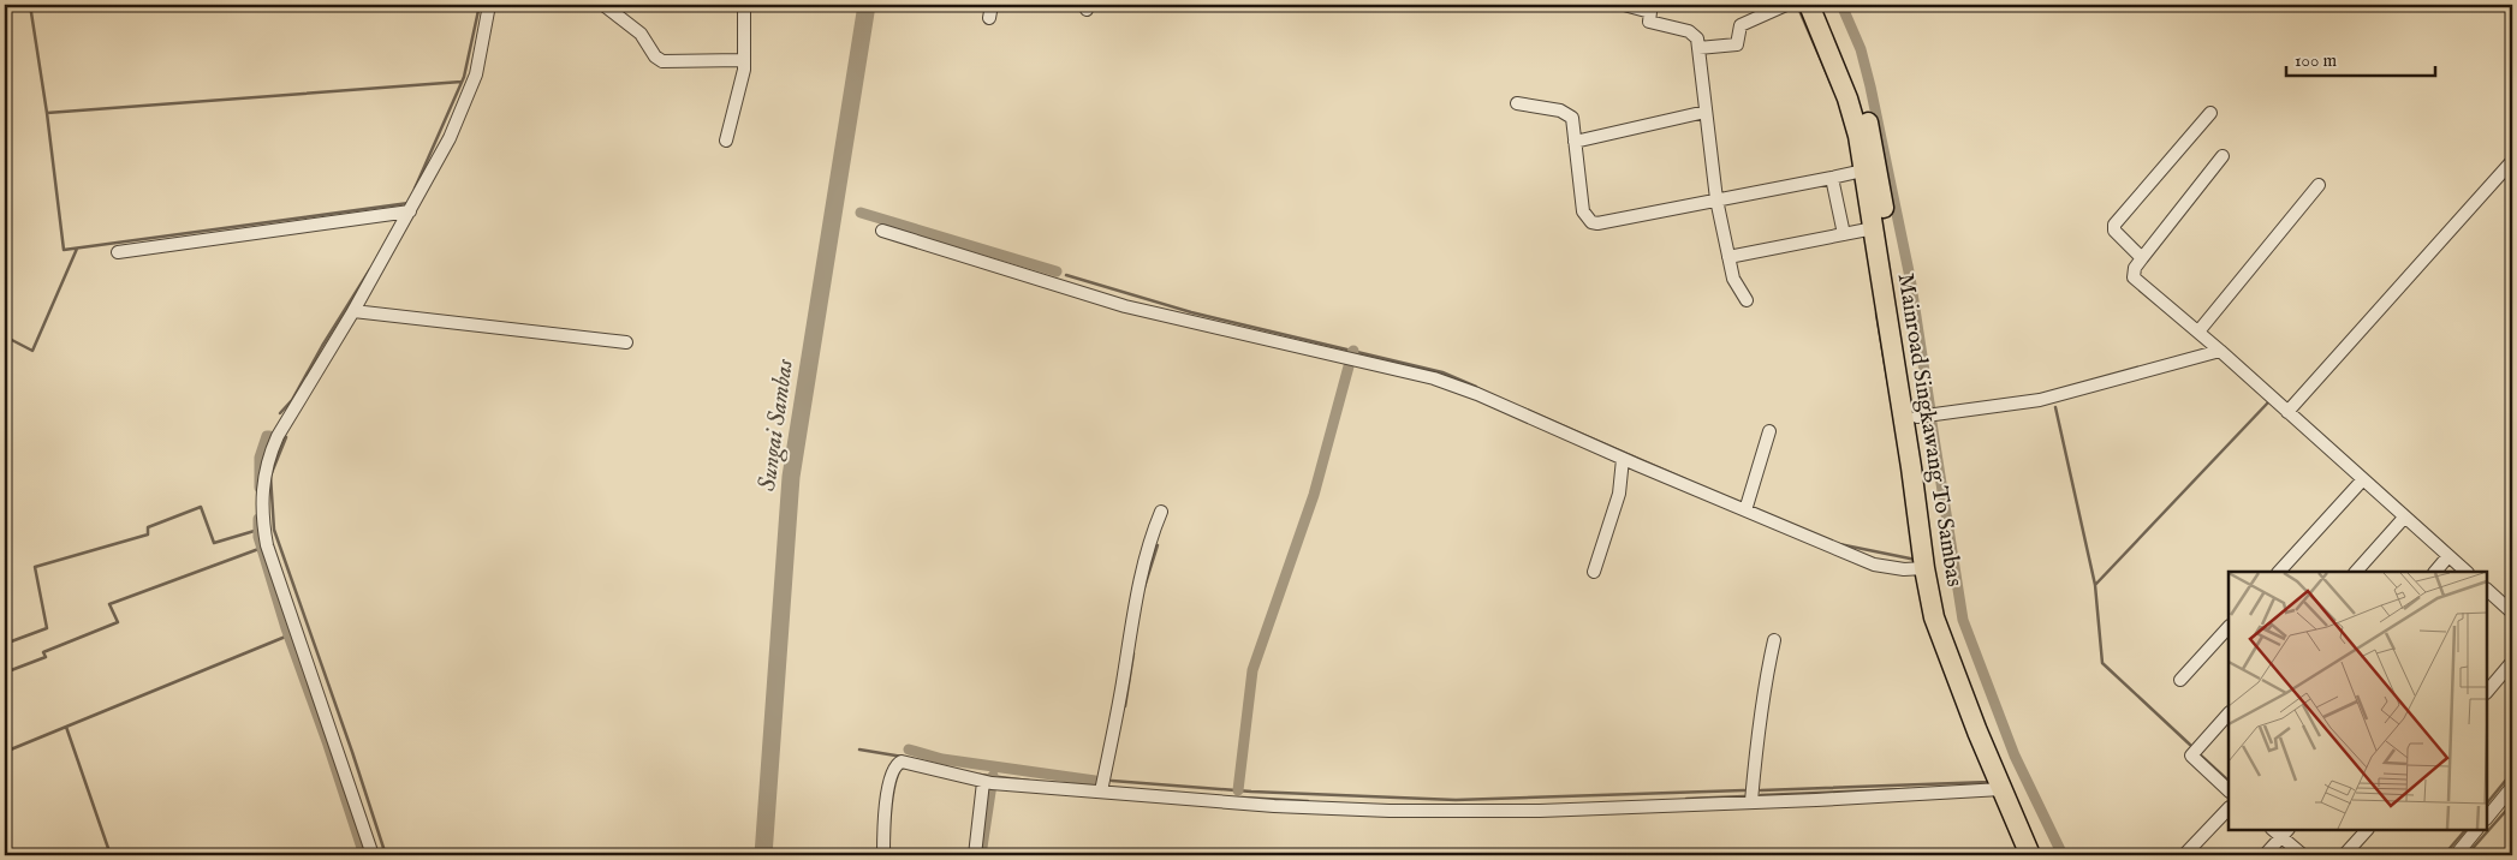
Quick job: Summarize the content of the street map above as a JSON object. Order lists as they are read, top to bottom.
{
  "streets": {
    "highway": ["Mainroad Singkawang To Sambas"]
  },
  "water": ["Sungai Sambas"],
  "scale_bar": "100 m"
}
